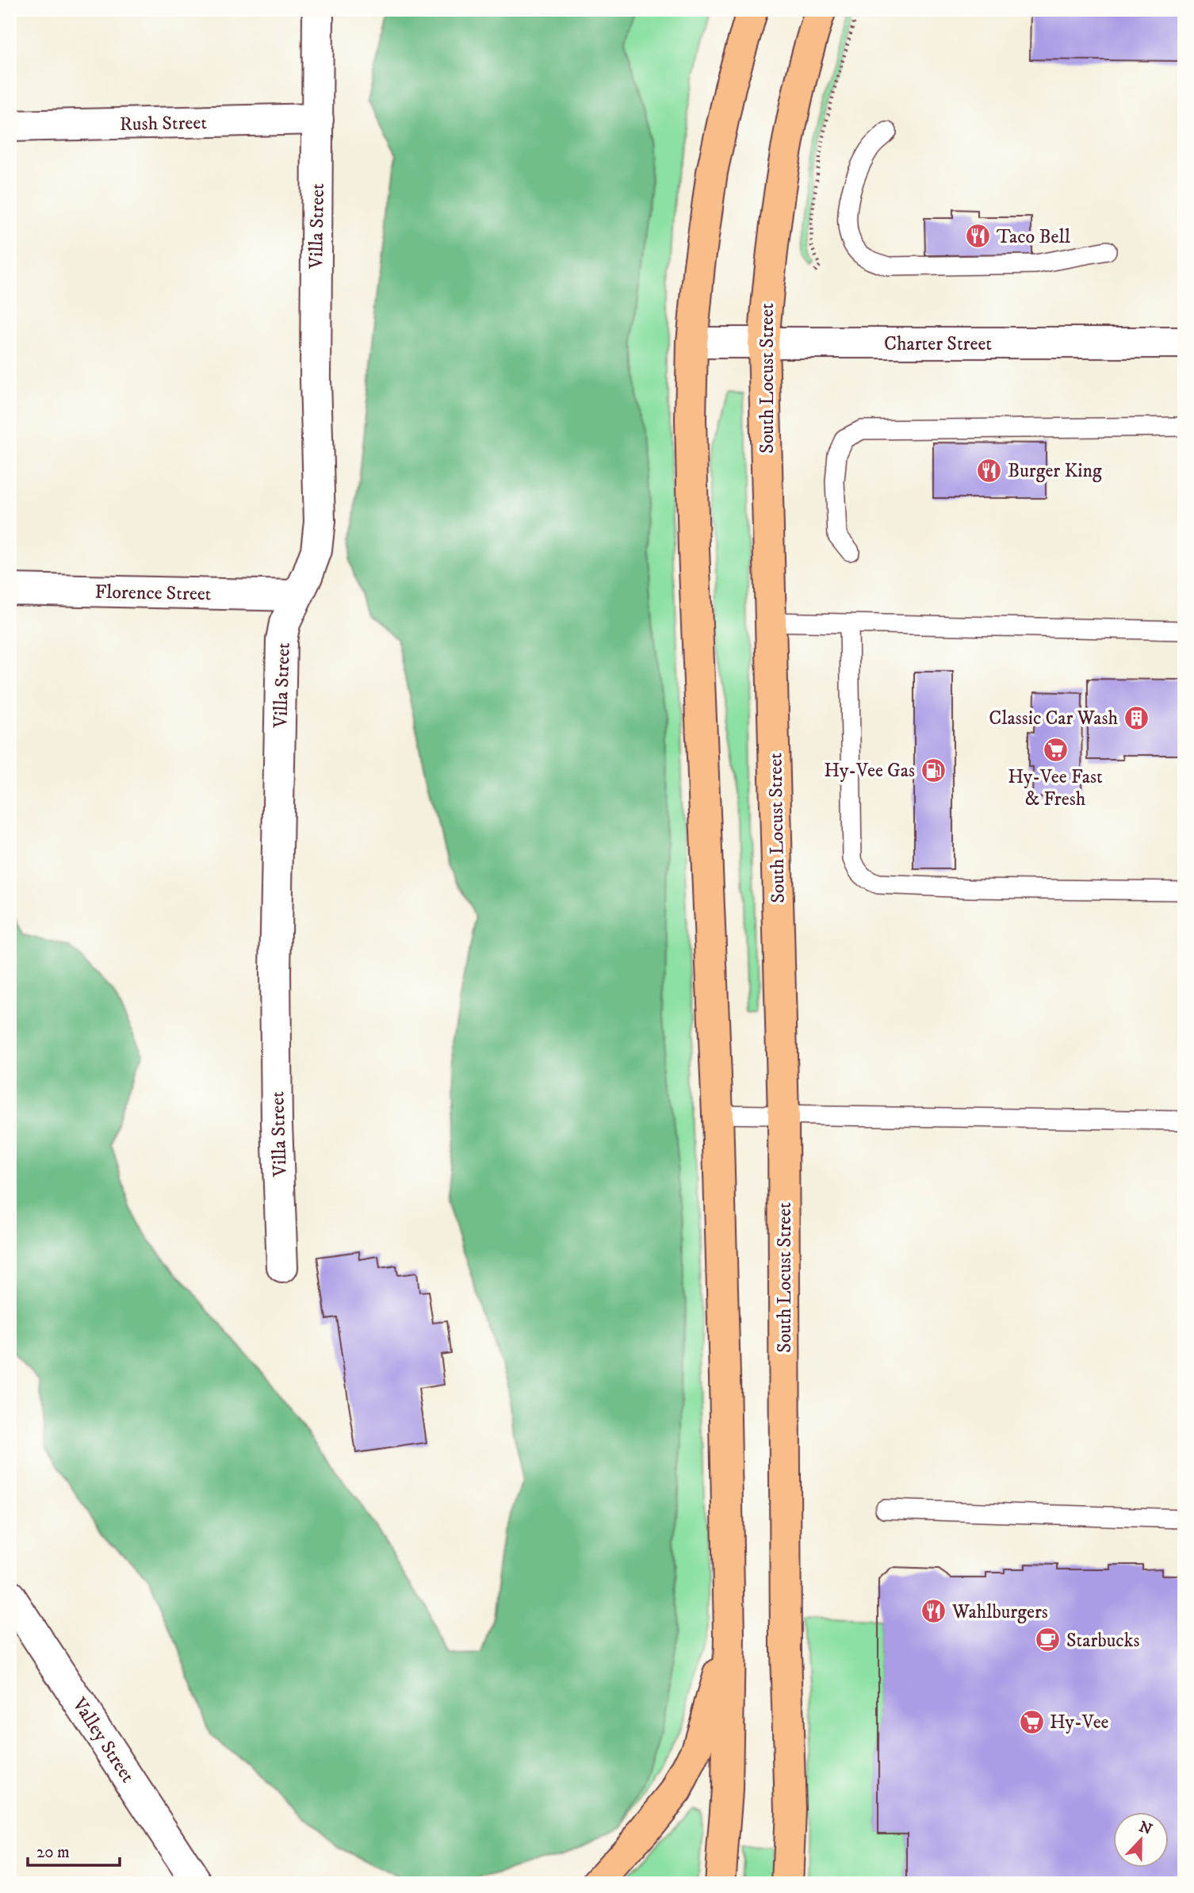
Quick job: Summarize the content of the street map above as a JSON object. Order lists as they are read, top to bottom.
{
  "streets": {
    "highway": ["South Locust Street"],
    "street": [
      "Rush Street",
      "Villa Street",
      "Charter Street",
      "Florence Street",
      "Valley Street"
    ]
  },
  "crossings": [
    ["Rush Street", "Villa Street"],
    ["Villa Street", "Florence Street"],
    ["Charter Street", "South Locust Street"]
  ],
  "places": {
    "restaurant": ["Taco Bell", "Burger King", "Wahlburgers"],
    "building": ["Classic Car Wash"],
    "supermarket": ["Hy-Vee Fast & Fresh", "Hy-Vee"],
    "fuel station": ["Hy-Vee Gas"],
    "cafe": ["Starbucks"]
  },
  "scale_bar": "20 m",
  "north": "top"
}
